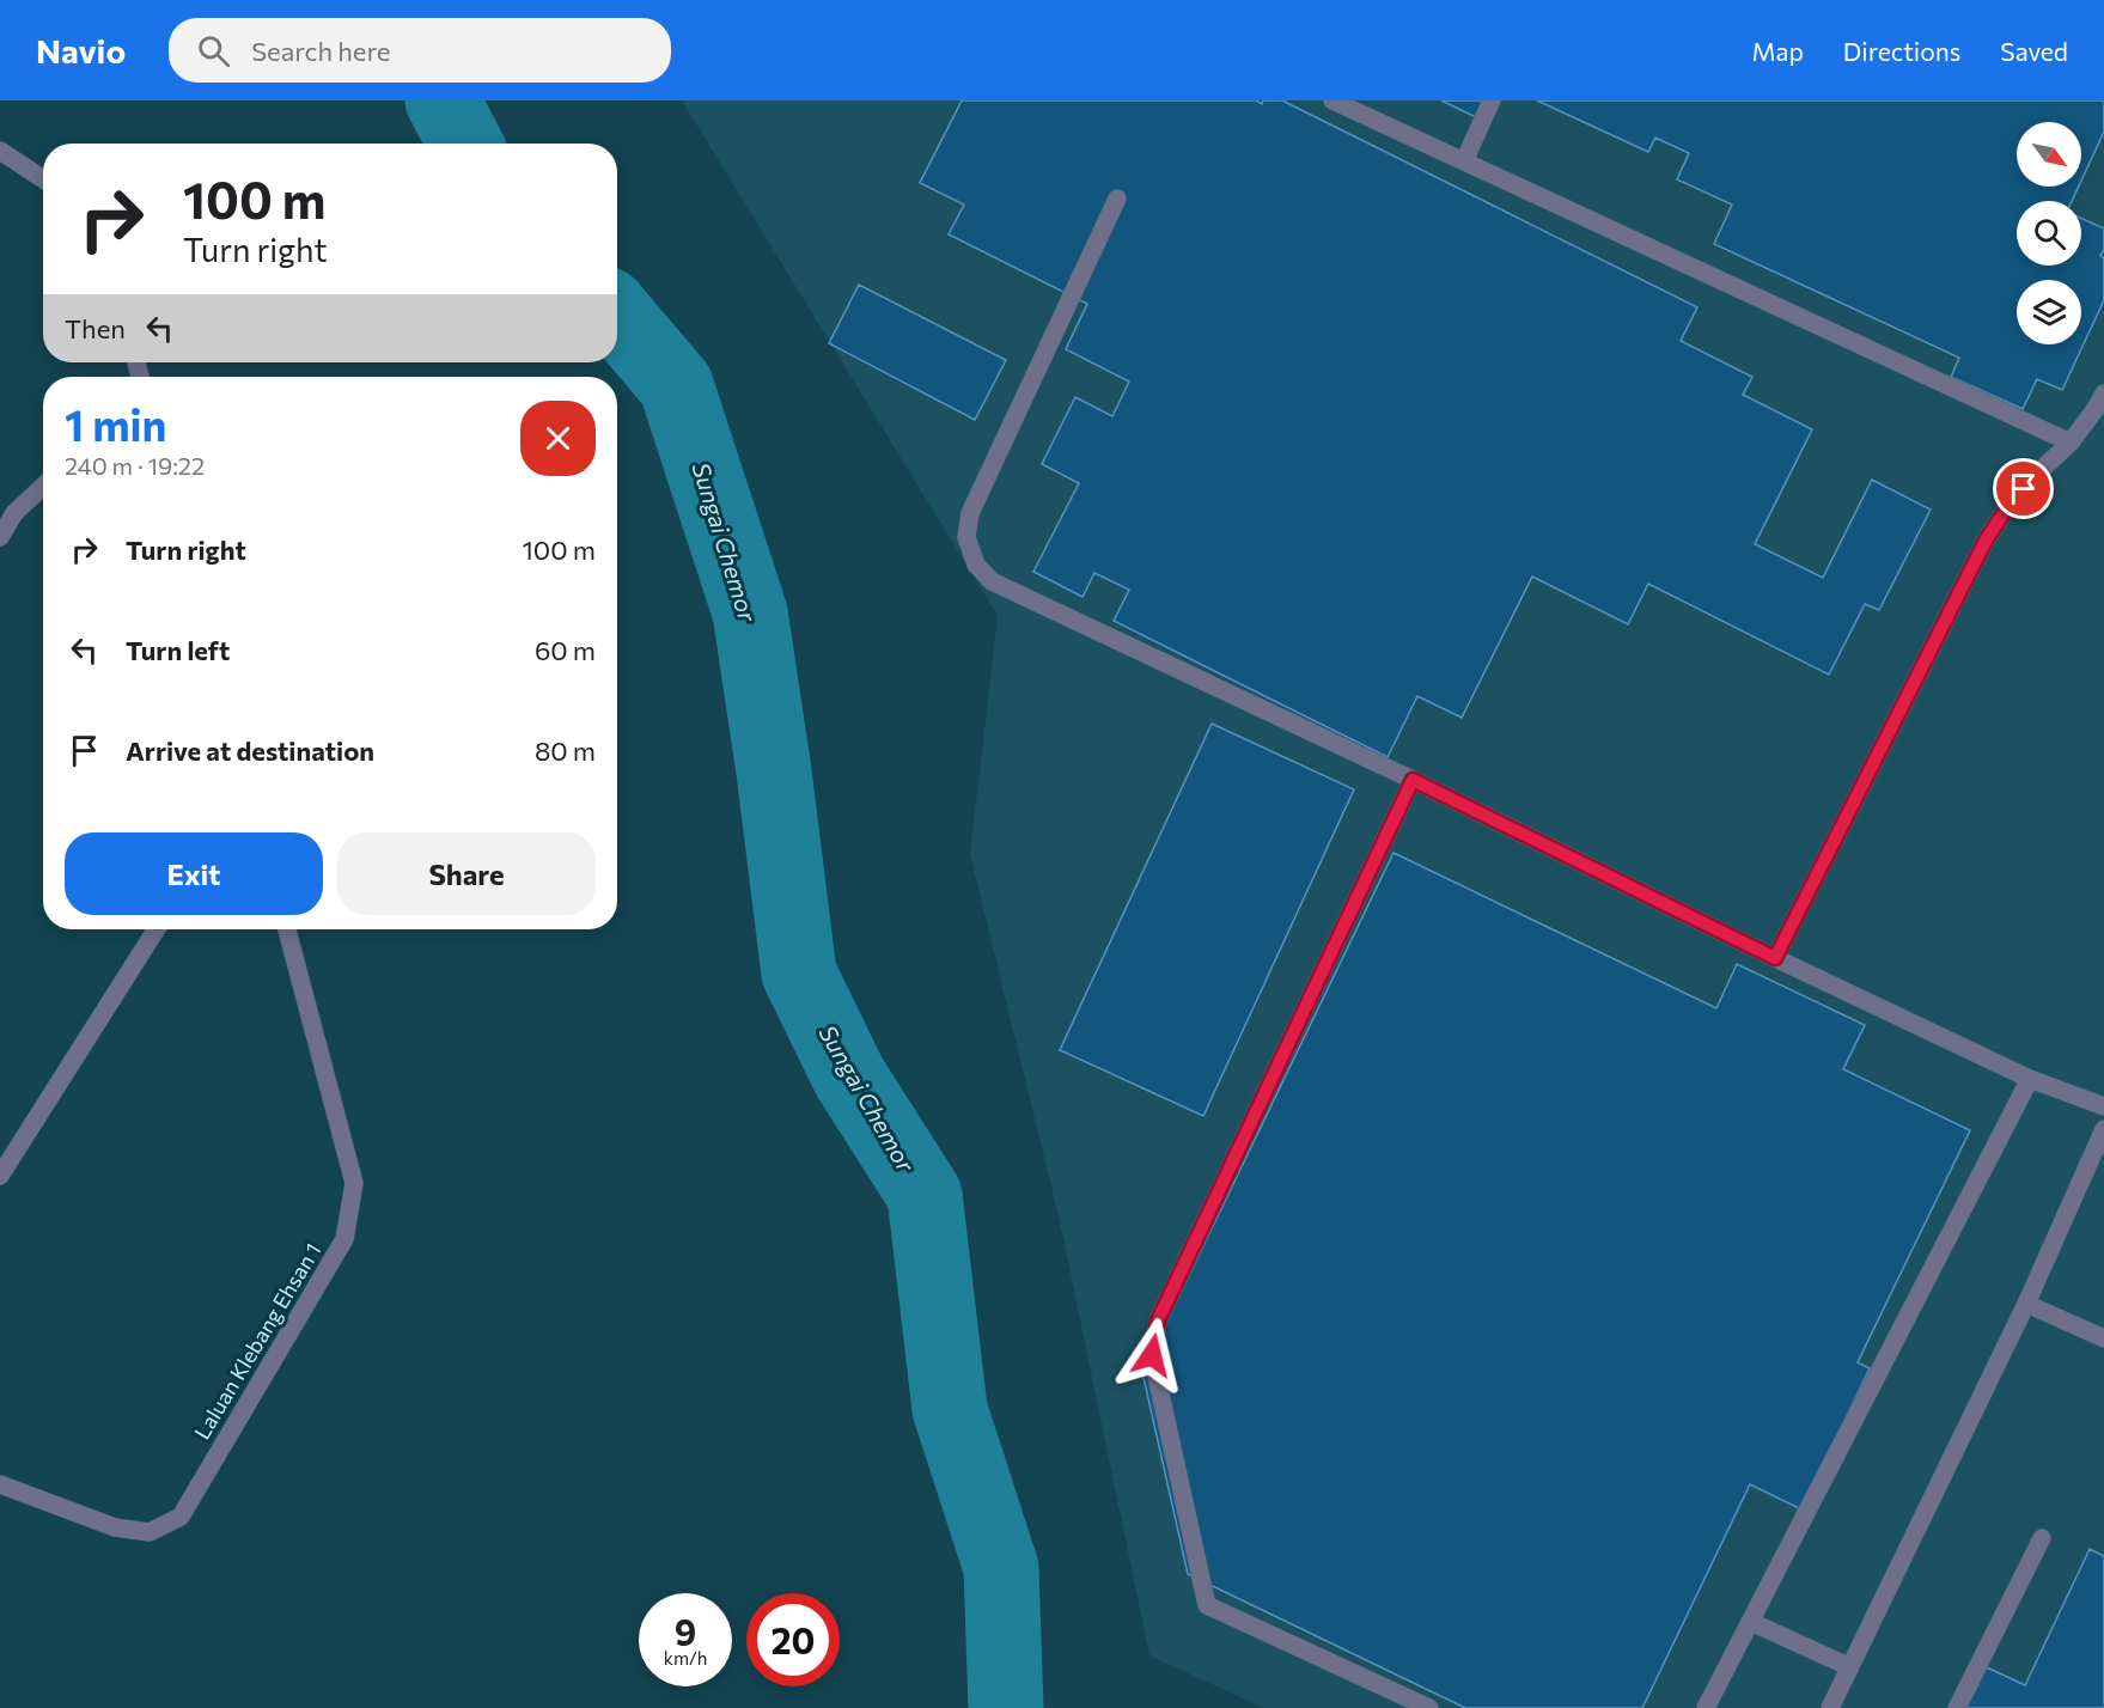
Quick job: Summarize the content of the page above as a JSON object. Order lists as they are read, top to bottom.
{
  "streets": {
    "street": ["Laluan Klebang Ehsan 1"]
  },
  "water": ["Sungai Chemor"],
  "north": "bottom right",
  "page": {
    "header": "Navio",
    "search": "Search here",
    "nav": ["Map", "Directions", "Saved"],
    "turn": ["100 m", "Turn right"],
    "then": "Then",
    "heading": ["1 min", "240 m · 19:22"],
    "list": [
      {
        "name": "Turn right",
        "value": "100 m"
      },
      {
        "name": "Turn left",
        "value": "60 m"
      },
      {
        "name": "Arrive at destination",
        "value": "80 m"
      }
    ],
    "buttons": ["Exit", "Share"],
    "speed": "9 km/h",
    "limit": "20"
  }
}
